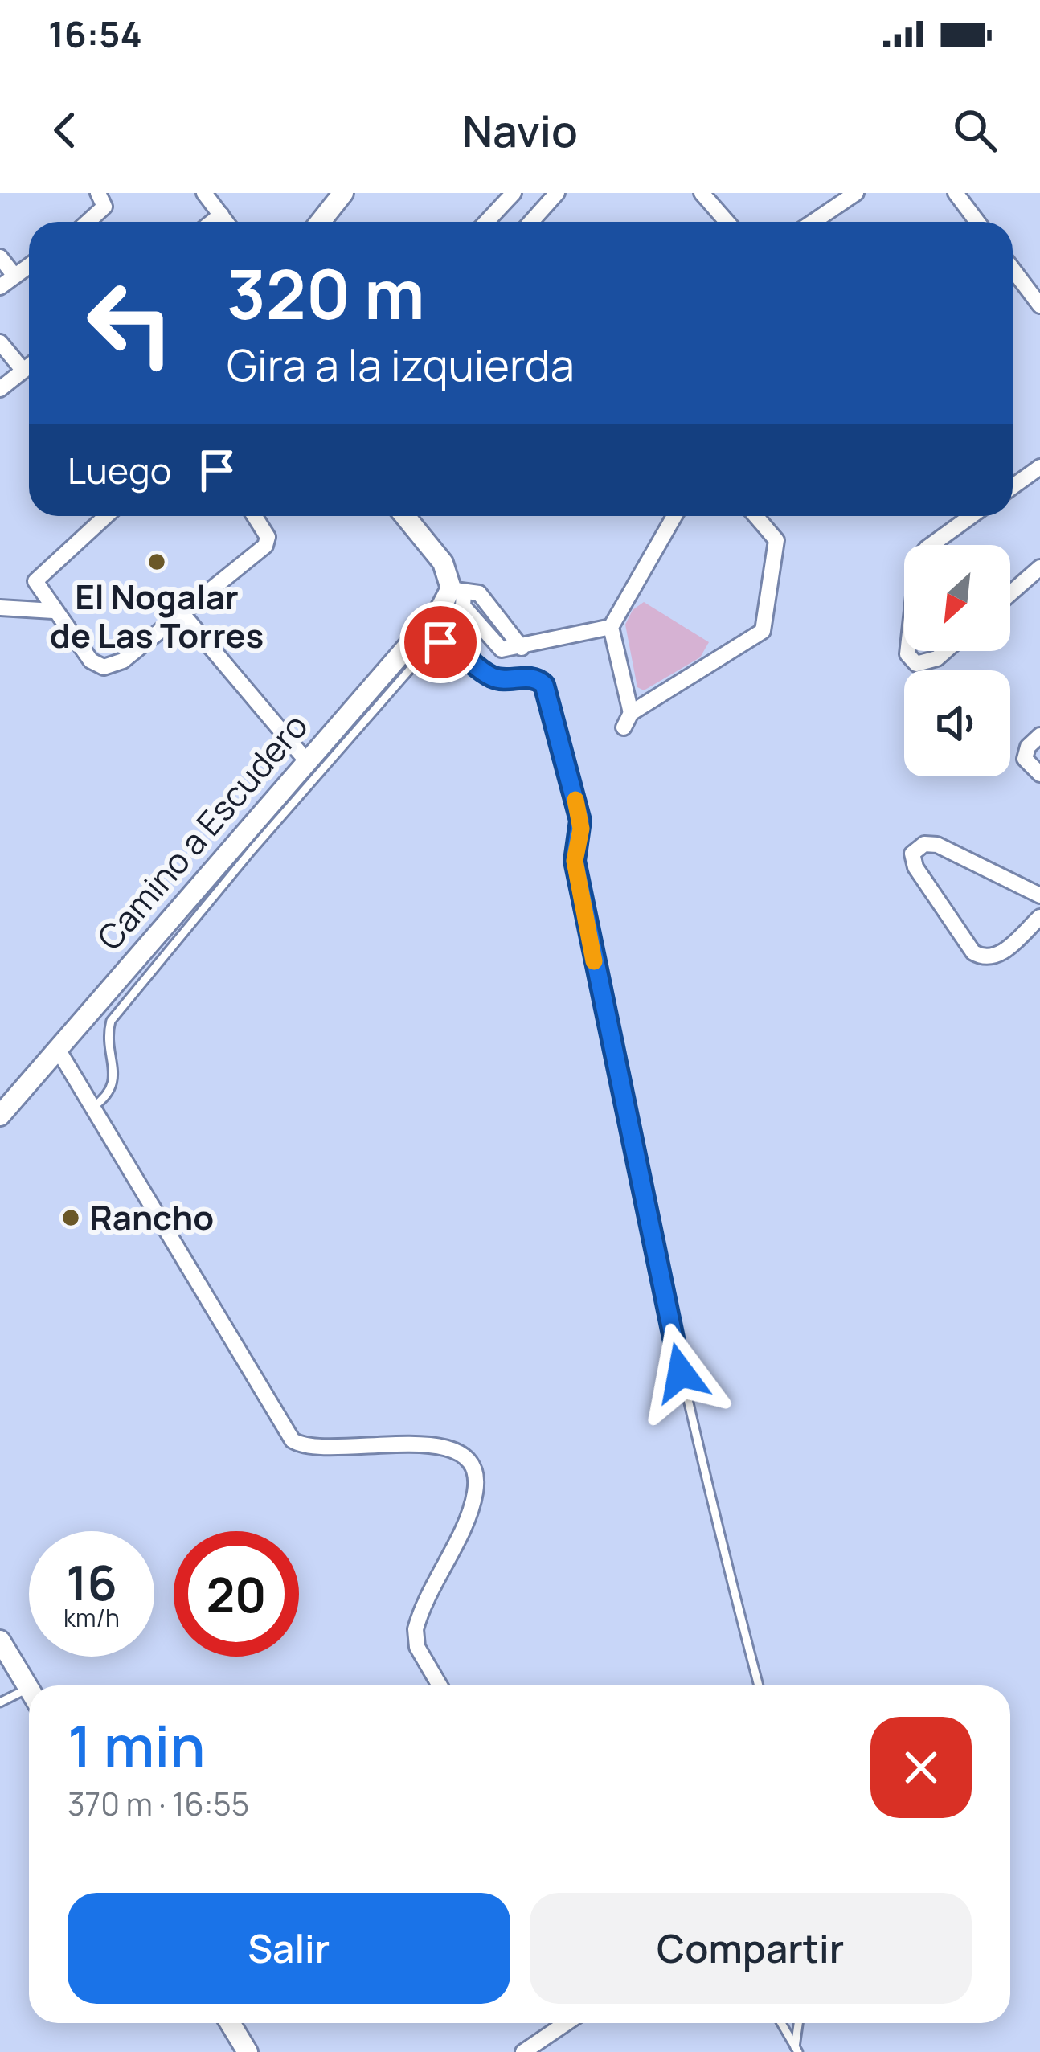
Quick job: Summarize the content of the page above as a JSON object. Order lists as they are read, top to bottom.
{
  "streets": {
    "street": ["Camino a Escudero"]
  },
  "places": ["El Nogalar de Las Torres", "Rancho"],
  "north": "bottom left",
  "page": {
    "status": "16:54",
    "header": "Navio",
    "turn": ["320 m", "Gira a la izquierda"],
    "then": "Luego",
    "speed": "16 km/h",
    "limit": "20",
    "heading": ["1 min", "370 m · 16:55"],
    "buttons": ["Salir", "Compartir"]
  }
}
